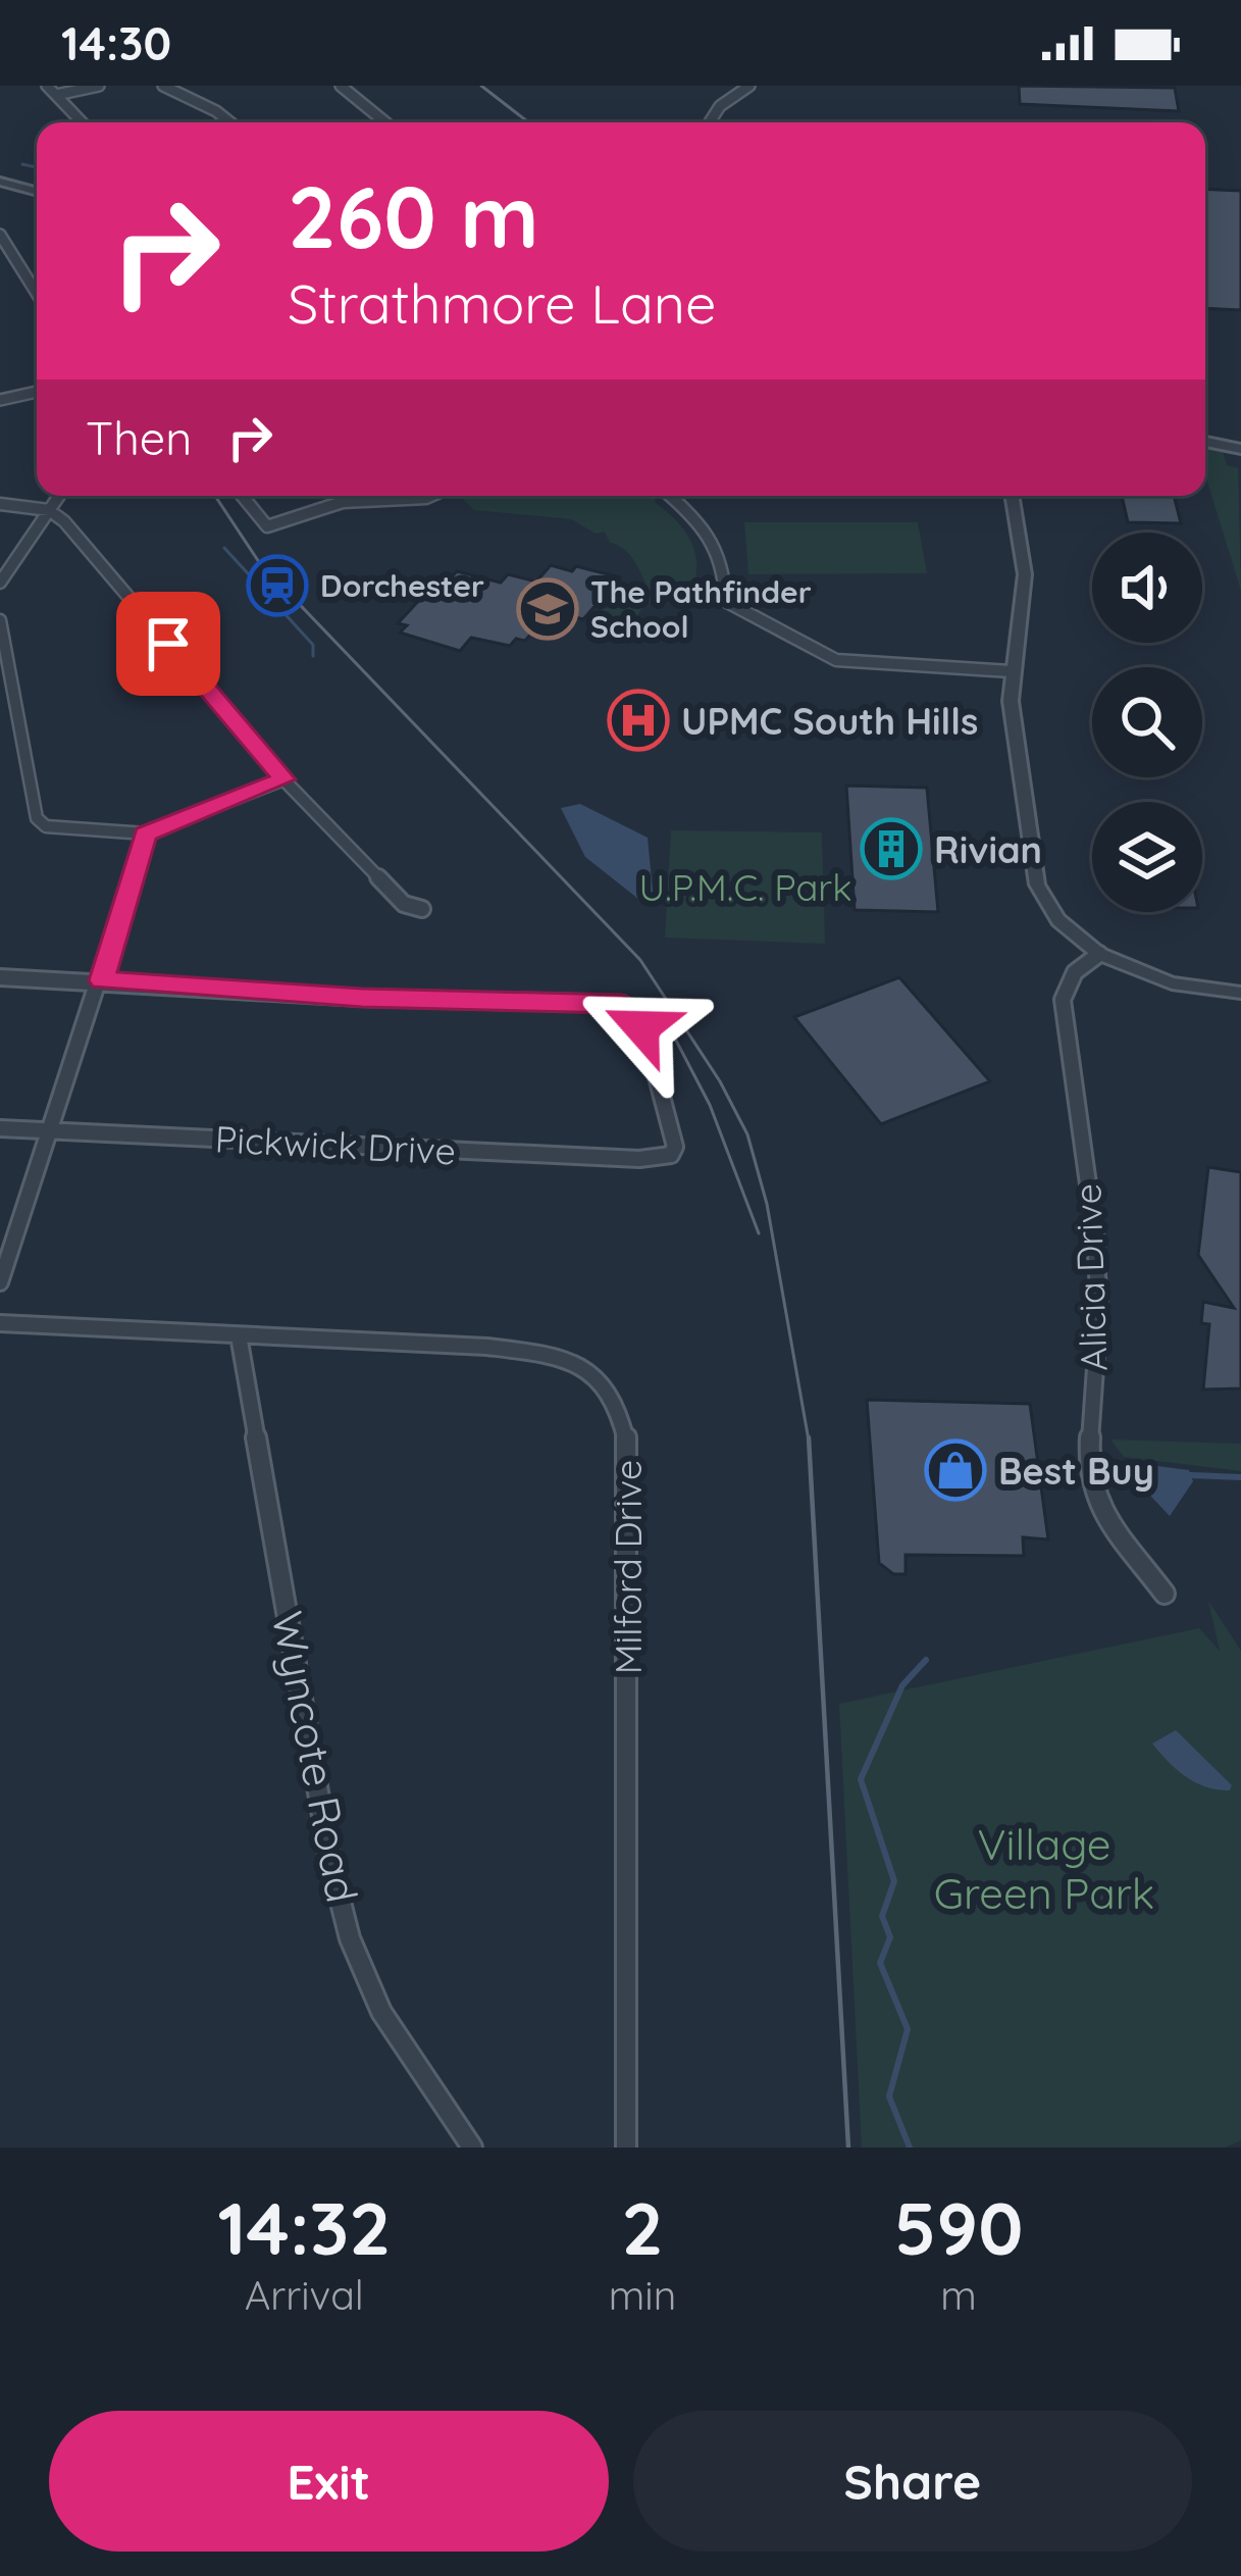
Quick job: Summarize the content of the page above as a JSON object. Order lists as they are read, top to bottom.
{
  "streets": {
    "street": [
      "Pickwick Drive",
      "Alicia Drive",
      "Milford Drive",
      "Wyncote Road"
    ]
  },
  "crossings": [
    ["Milford Drive", "Wyncote Road"]
  ],
  "parks": ["U.P.M.C. Park", "Village Green Park"],
  "places": {
    "station": ["Dorchester"],
    "school or university": ["The Pathfinder School"],
    "hospital": ["UPMC South Hills"],
    "building": ["Rivian"],
    "shop": ["Best Buy"]
  },
  "page": {
    "status": "14:30",
    "turn": ["260 m", "Strathmore Lane"],
    "then": "Then",
    "eta": [
      "14:32",
      "Arrival",
      "2",
      "min",
      "590",
      "m"
    ],
    "buttons": ["Exit", "Share"]
  }
}
